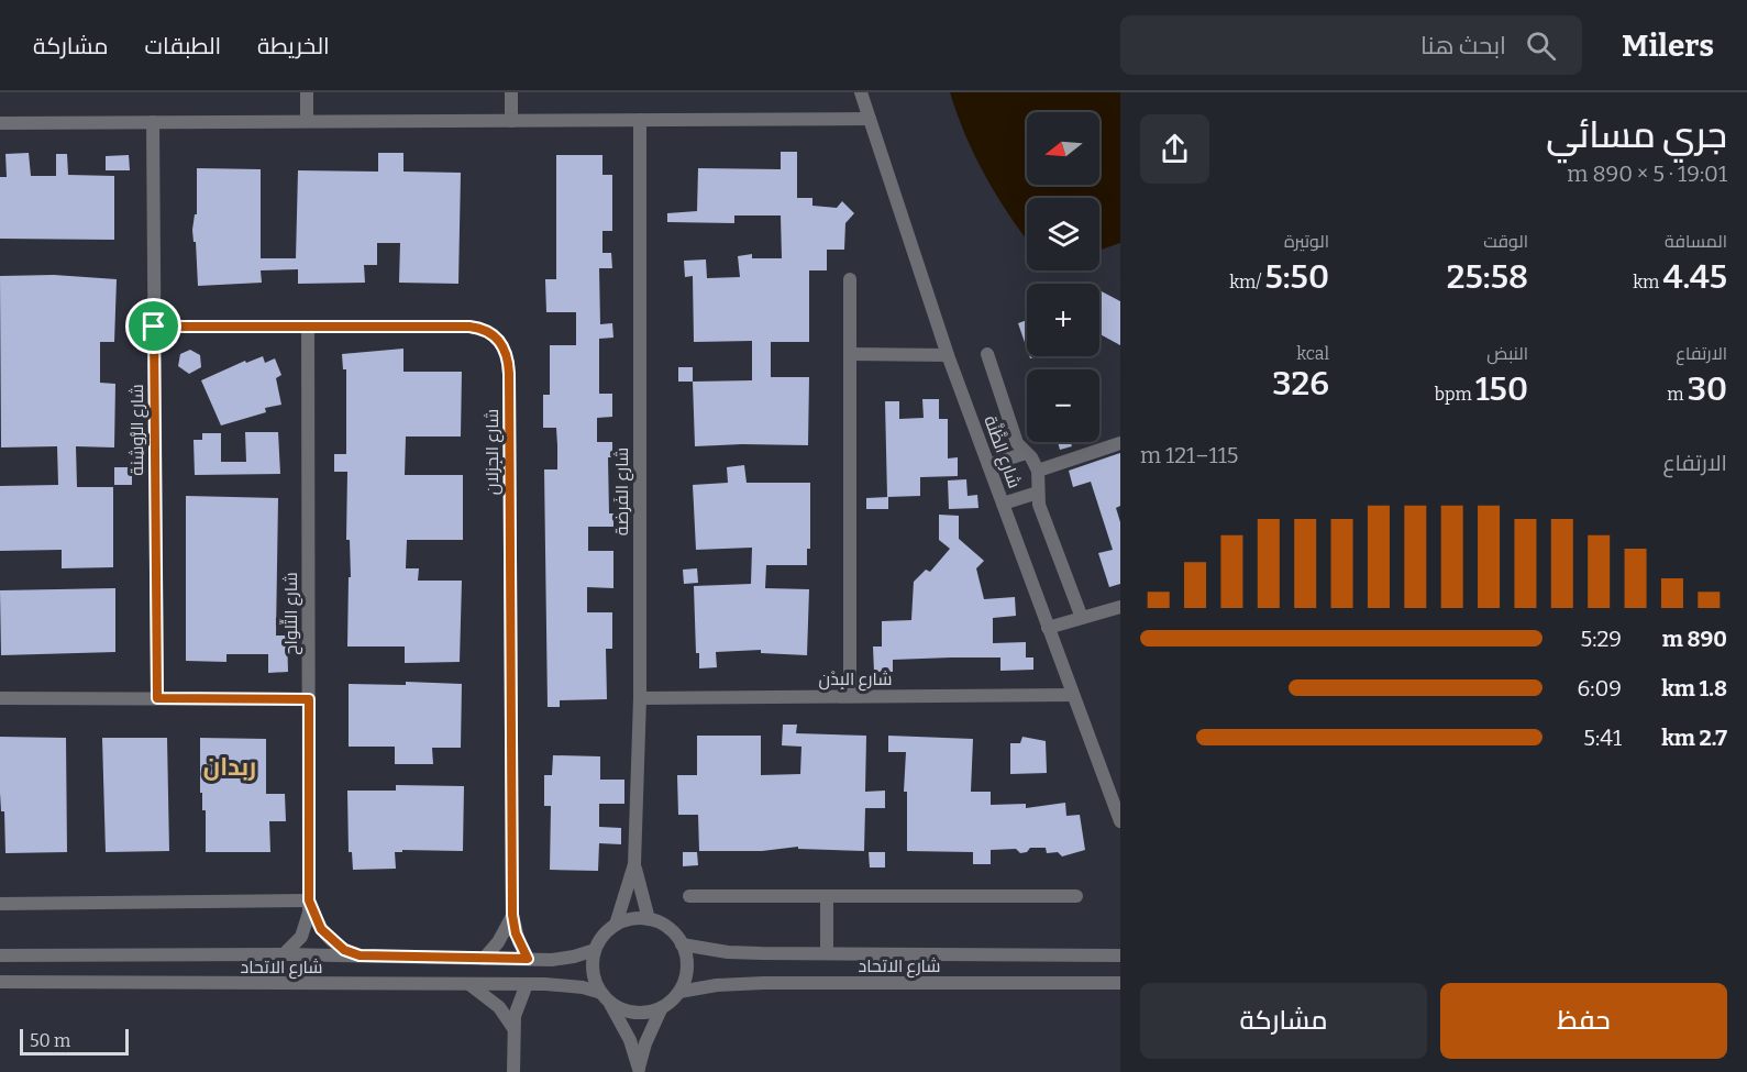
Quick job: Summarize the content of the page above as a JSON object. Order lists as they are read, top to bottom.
{
  "streets": {
    "street": [
      "شارع الرُّوشِنة",
      "شارع الجِزلان",
      "شارع الظَّنَّة",
      "شارع الفَرضة",
      "شارع التِّلواح",
      "شارع البِدْن",
      "شارع الاتحاد"
    ]
  },
  "crossings": [
    ["شارع الرُّوشِنة", "شارع الجِزلان"],
    ["شارع الجِزلان", "شارع التِّلواح"],
    ["شارع الجِزلان", "شارع الاتحاد"],
    ["شارع الظَّنَّة", "شارع البِدْن"],
    ["شارع الفَرضة", "شارع البِدْن"],
    ["شارع الفَرضة", "شارع الاتحاد"],
    ["شارع التِّلواح", "شارع الاتحاد"]
  ],
  "districts": ["ربدان"],
  "scale_bar": "50 m",
  "north": "left",
  "page": {
    "header": "Milers",
    "search": "ابحث هنا",
    "nav": ["الخريطة", "الطبقات", "مشاركة"],
    "heading": ["جري مسائي", "19:01 · 5 × 890 m"],
    "map_buttons": ["+", "−"],
    "stats": [
      ["المسافة", "4.45 km"],
      ["الوقت", "25:58"],
      ["الوتيرة", "5:50 /km"],
      ["الارتفاع", "30 m"],
      ["النبض", "150 bpm"],
      ["kcal", "326"]
    ],
    "chart": ["الارتفاع", "115–121 m"],
    "list": [
      {
        "name": "890 m",
        "note": "5:29"
      },
      {
        "name": "1.8 km",
        "note": "6:09"
      },
      {
        "name": "2.7 km",
        "note": "5:41"
      }
    ],
    "buttons": ["حفظ", "مشاركة"],
    "scale": "50 m"
  }
}
